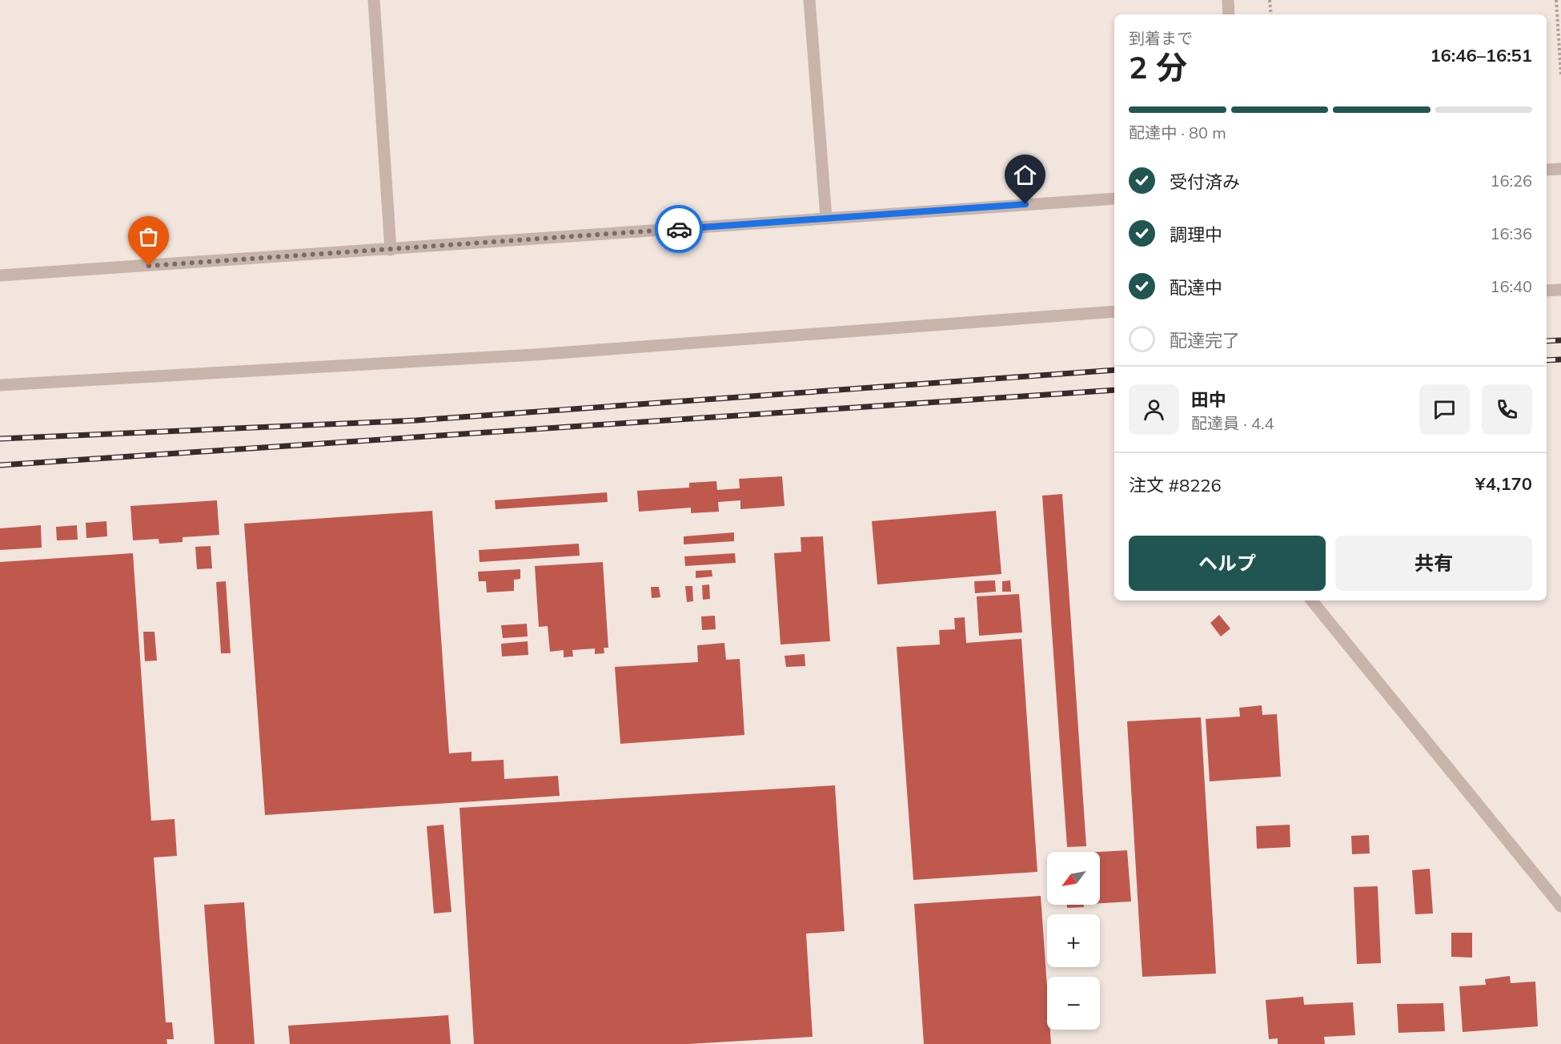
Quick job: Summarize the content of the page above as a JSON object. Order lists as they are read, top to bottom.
{
  "north": "bottom left",
  "page": {
    "heading": ["2 分", "到着まで", "16:46–16:51"],
    "panel": [
      "田中",
      "配達員 · 4.4",
      "注文 #8226",
      "¥4,170"
    ],
    "bar": "配達中 · 80 m",
    "list": [
      ["受付済み", "16:26"],
      ["調理中", "16:36"],
      ["配達中", "16:40"],
      "配達完了"
    ],
    "buttons": ["ヘルプ", "共有"],
    "map_buttons": ["+", "−"]
  }
}
